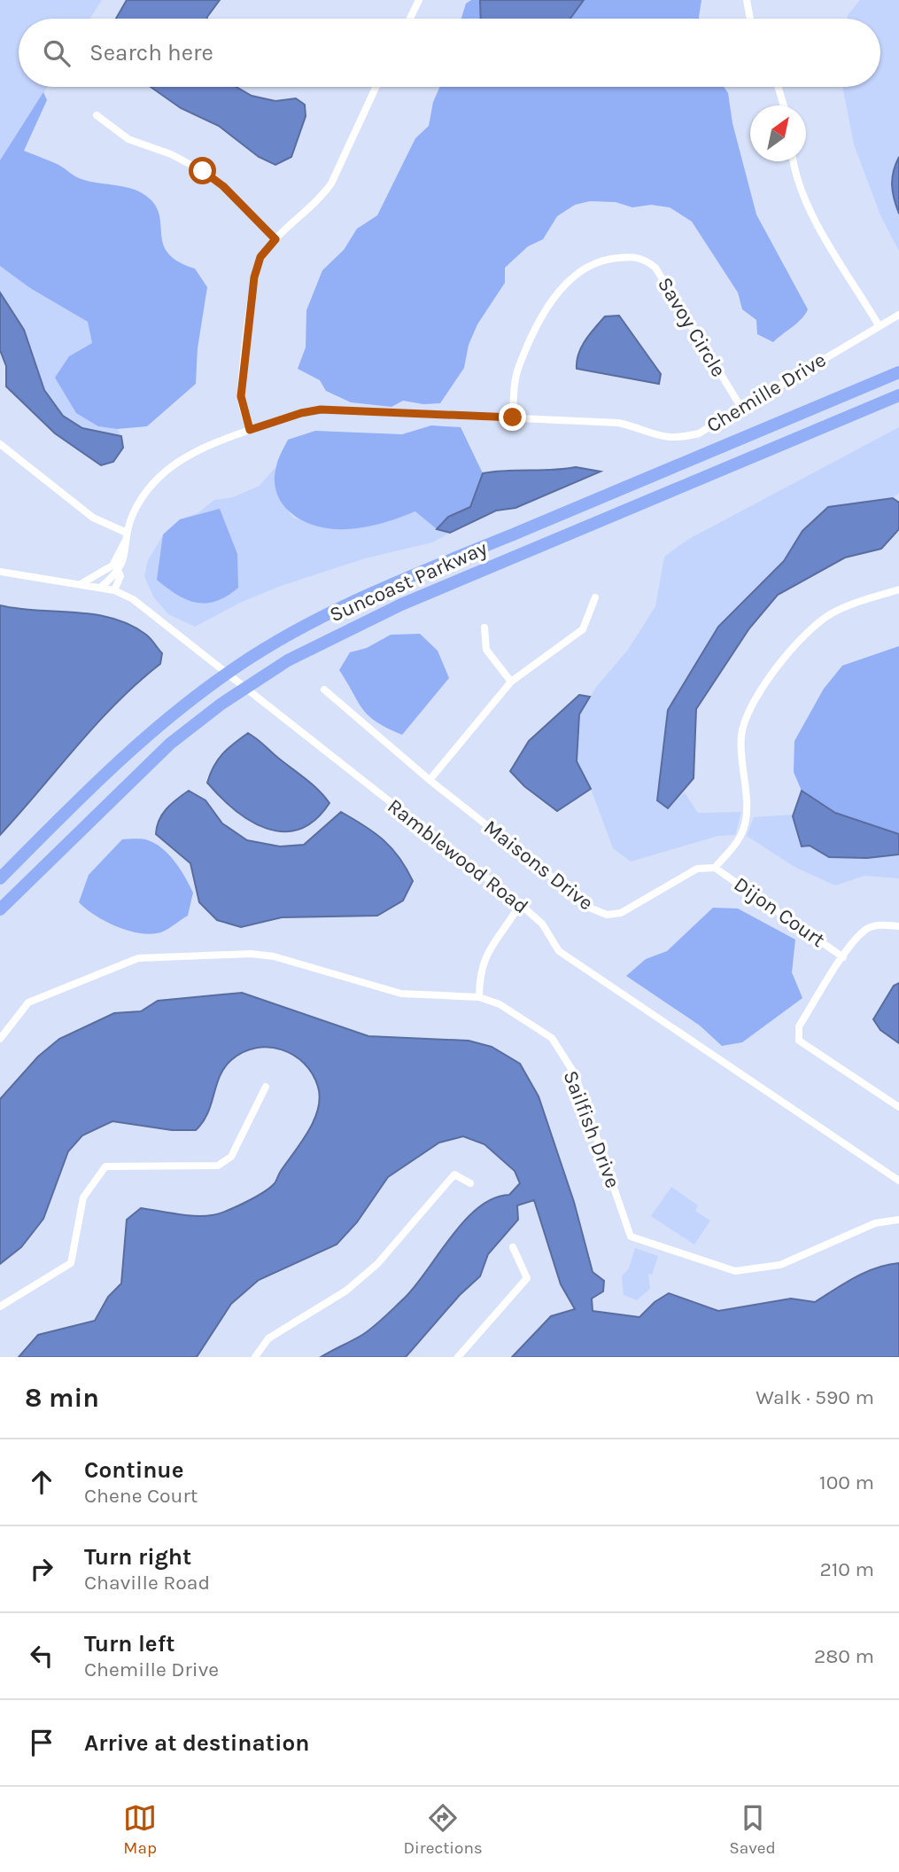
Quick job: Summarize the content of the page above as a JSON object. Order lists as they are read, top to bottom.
{
  "streets": {
    "highway": ["Suncoast Parkway"],
    "street": [
      "Savoy Circle",
      "Chemille Drive",
      "Ramblewood Road",
      "Maisons Drive",
      "Dijon Court",
      "Sailfish Drive"
    ]
  },
  "crossings": [
    ["Savoy Circle", "Chemille Drive"],
    ["Chemille Drive", "Ramblewood Road"],
    ["Maisons Drive", "Dijon Court"]
  ],
  "north": "top right",
  "page": {
    "search": "Search here",
    "heading": ["8 min", "Walk · 590 m"],
    "list": [
      ["Continue", "Chene Court", "100 m"],
      ["Turn right", "Chaville Road", "210 m"],
      ["Turn left", "Chemille Drive", "280 m"],
      "Arrive at destination"
    ],
    "nav": ["Map", "Directions", "Saved"]
  }
}
